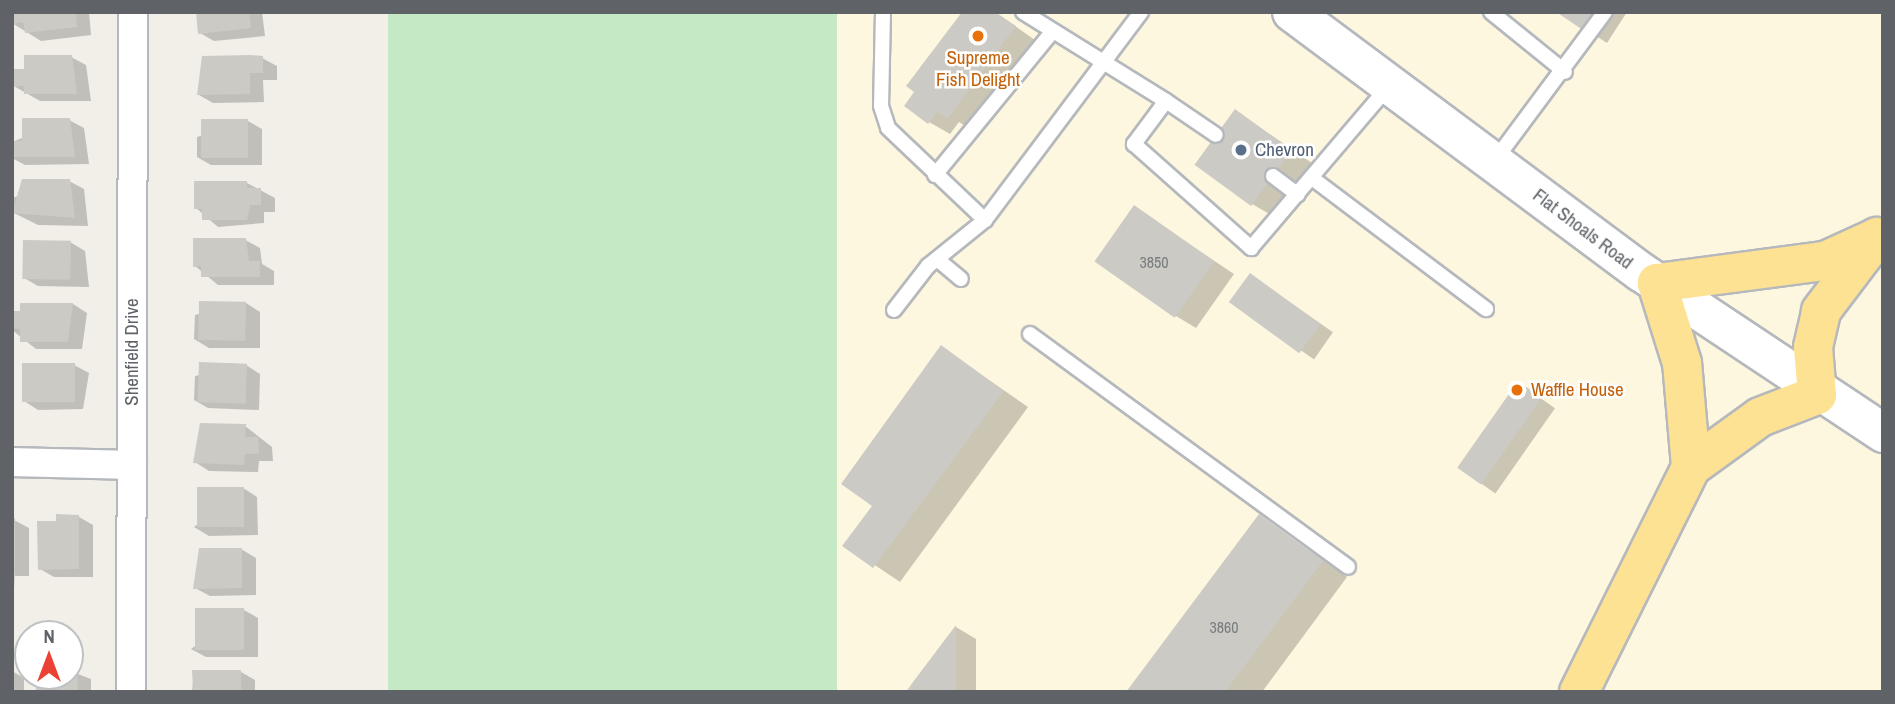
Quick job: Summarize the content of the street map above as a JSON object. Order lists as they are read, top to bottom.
{
  "streets": {
    "street": ["Flat Shoals Road", "Shenfield Drive"]
  },
  "places": ["Supreme Fish Delight", "Chevron", "Waffle House"],
  "house_numbers": ["3850", "3860"],
  "north": "top"
}
